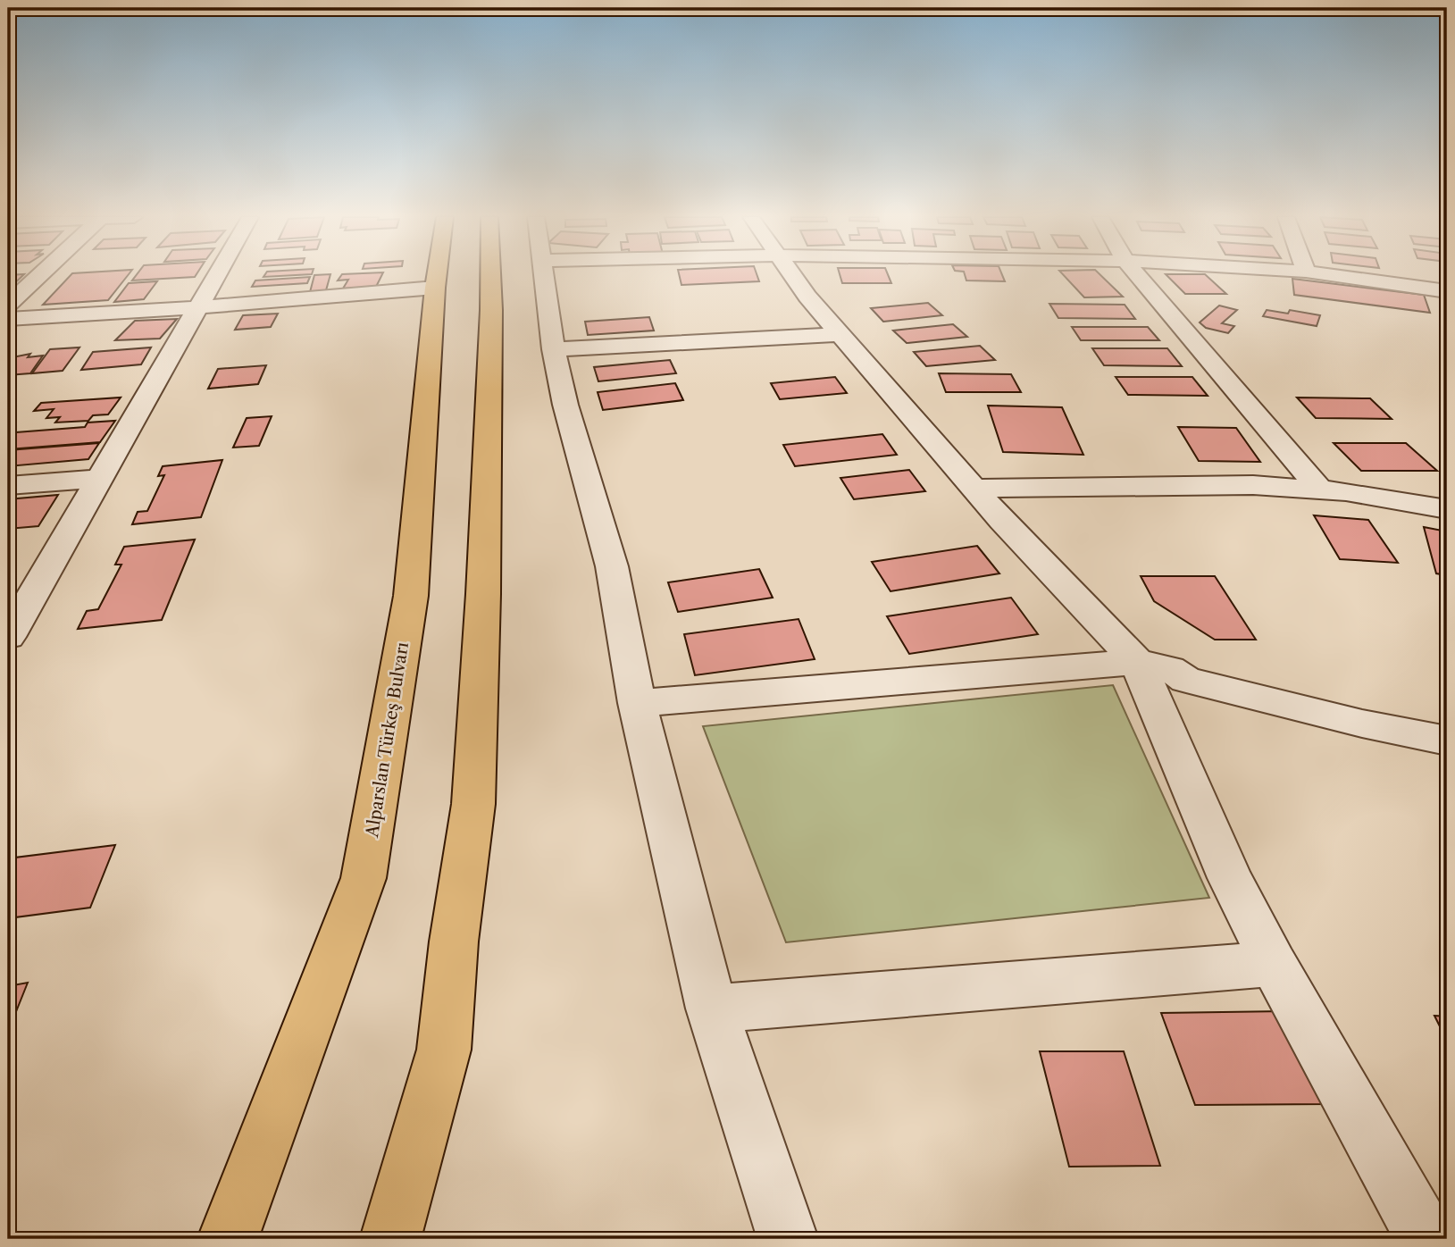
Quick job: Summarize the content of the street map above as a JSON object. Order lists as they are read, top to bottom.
{
  "streets": {
    "main road": ["Alparslan Türkeş Bulvarı"]
  }
}
